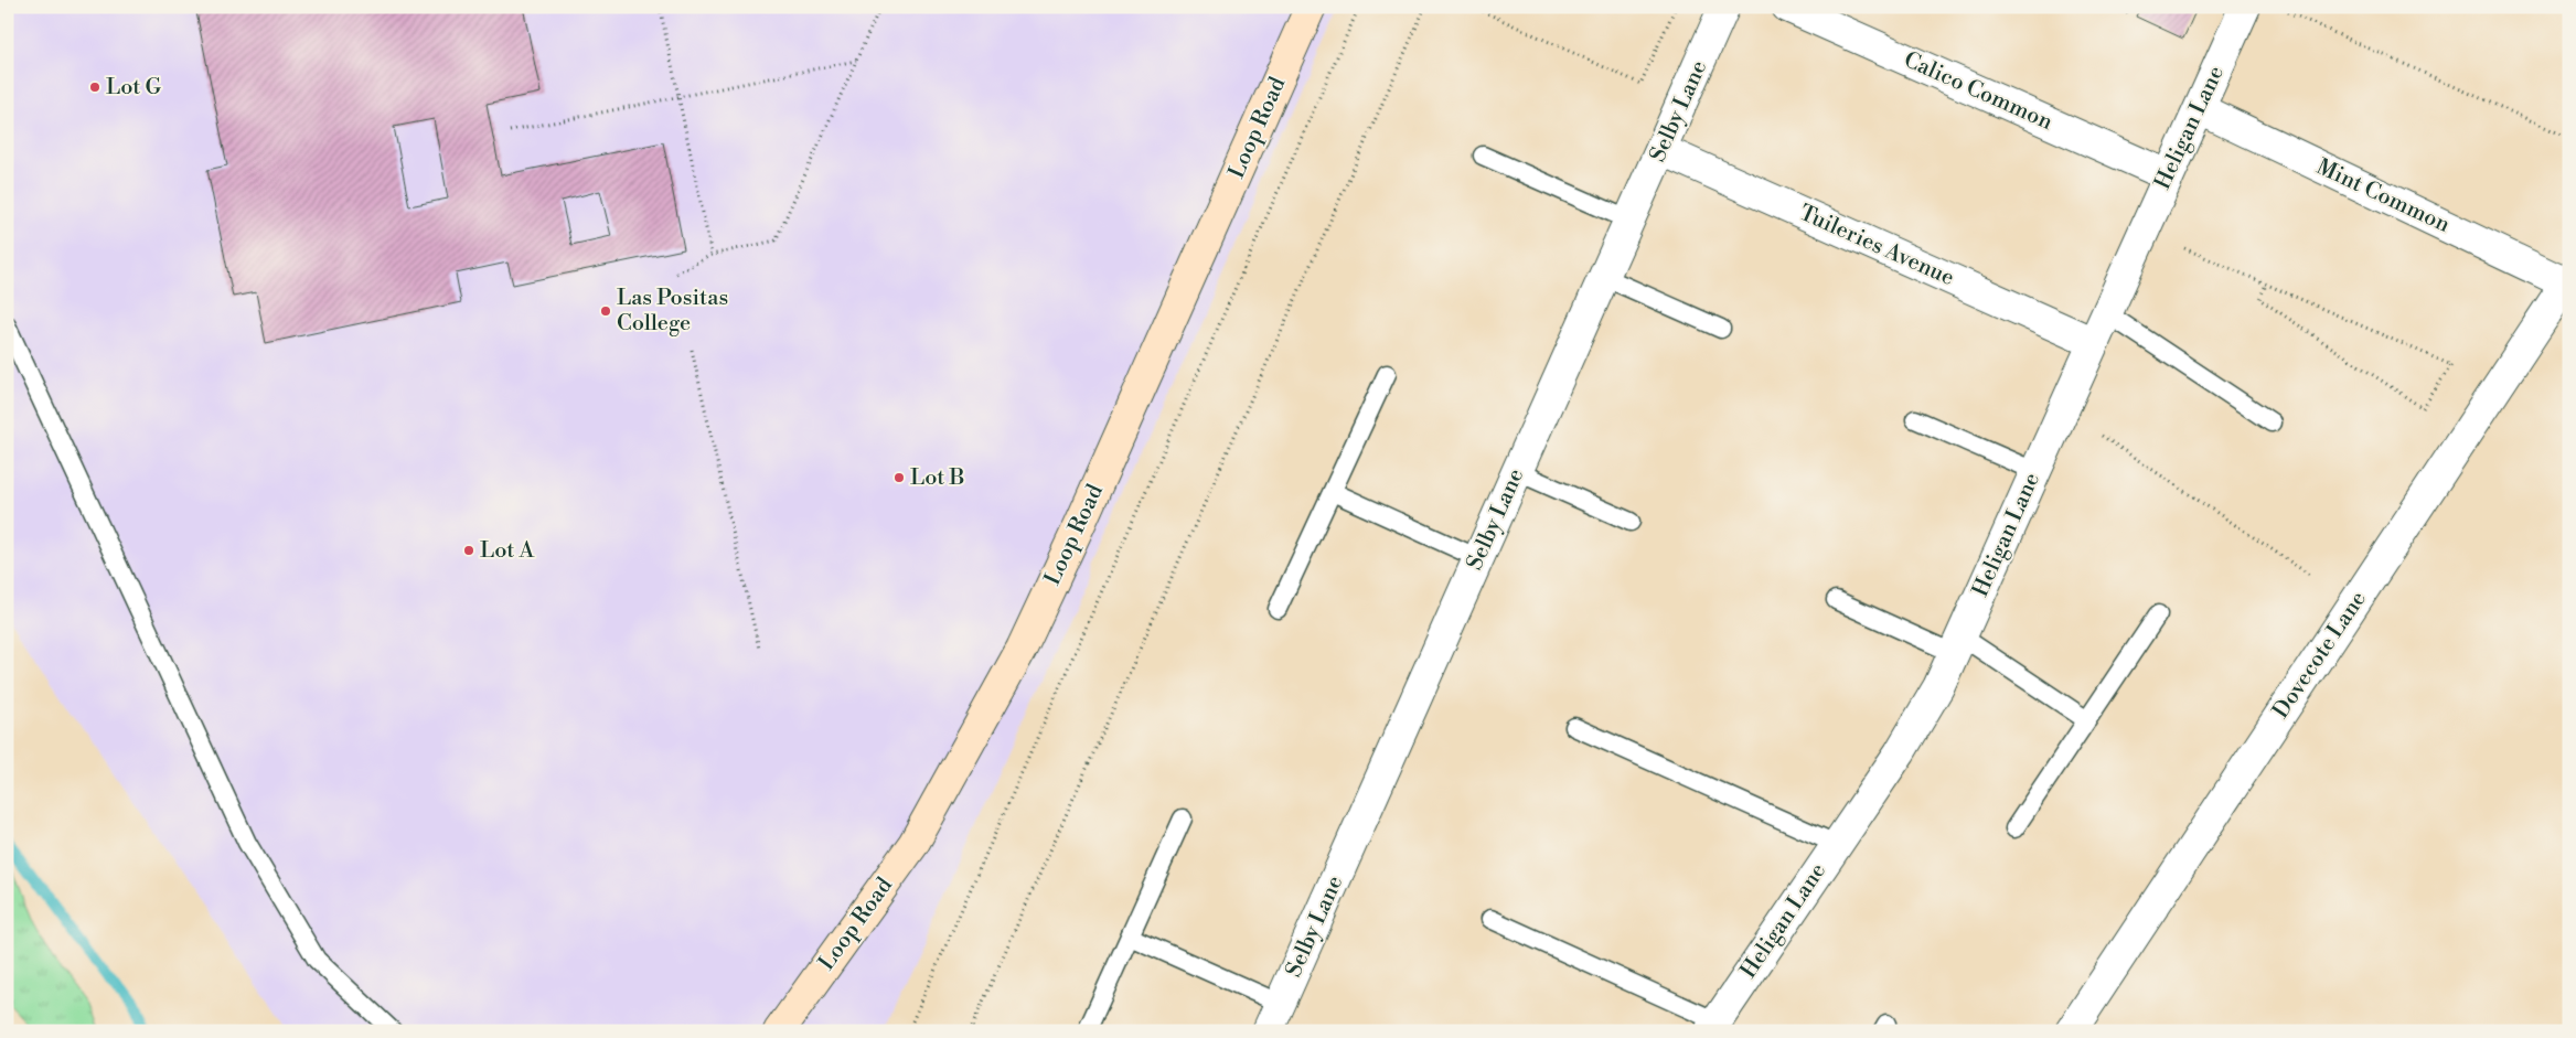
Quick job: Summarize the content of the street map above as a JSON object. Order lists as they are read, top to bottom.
{
  "streets": {
    "street": [
      "Calico Common",
      "Selby Lane",
      "Loop Road",
      "Heligan Lane",
      "Mint Common",
      "Tuileries Avenue",
      "Dovecote Lane"
    ]
  },
  "crossings": [
    ["Calico Common", "Heligan Lane"],
    ["Selby Lane", "Tuileries Avenue"],
    ["Heligan Lane", "Mint Common"],
    ["Heligan Lane", "Tuileries Avenue"],
    ["Mint Common", "Dovecote Lane"]
  ],
  "places": [
    "Lot G",
    "Las Positas College",
    "Lot B",
    "Lot A"
  ]
}
